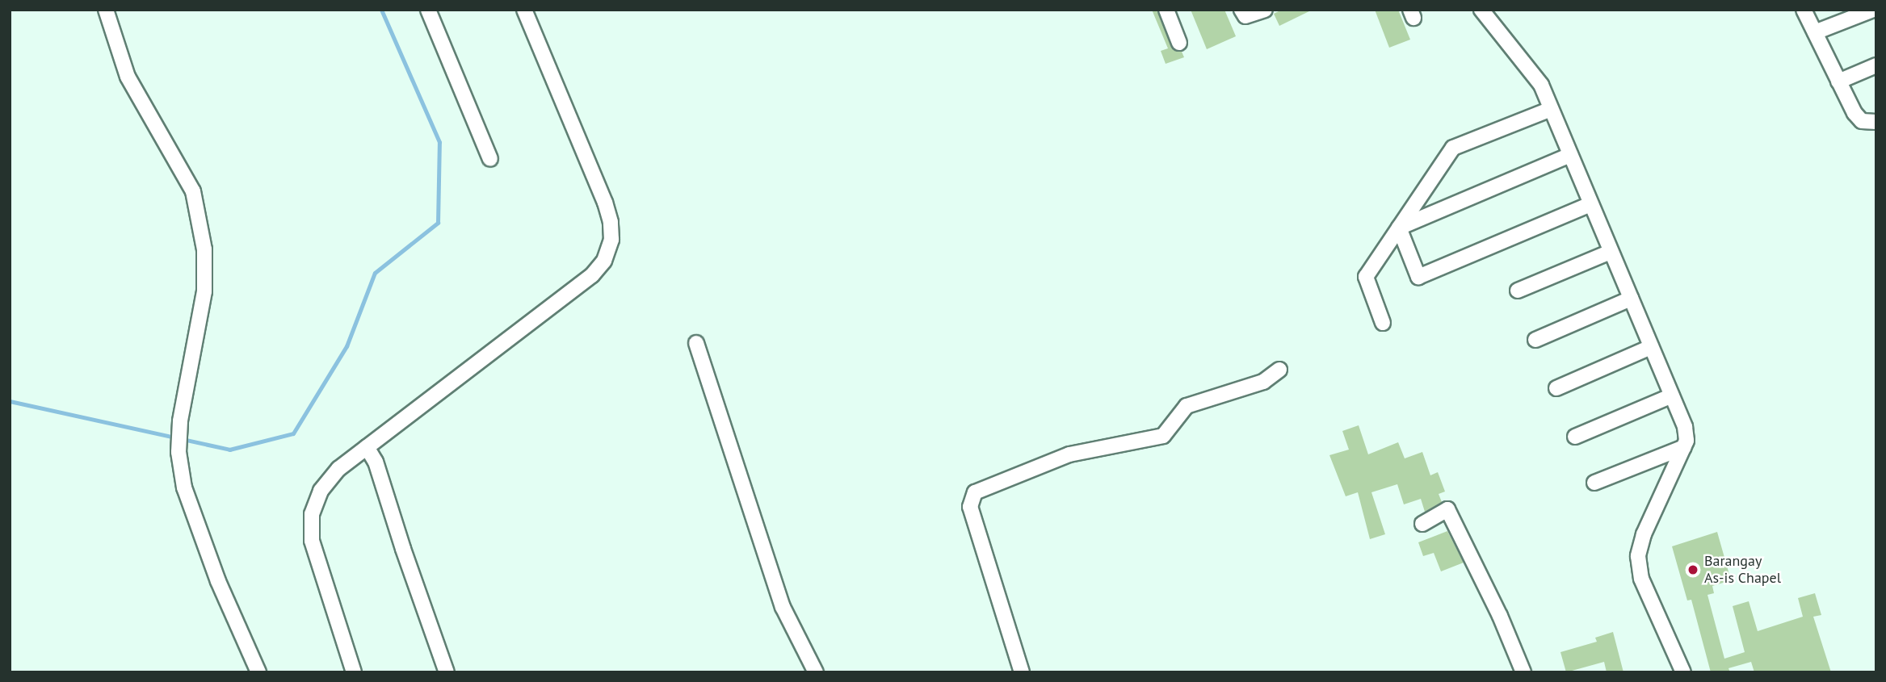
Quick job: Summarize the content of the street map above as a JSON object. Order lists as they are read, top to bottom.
{
  "places": ["Barangay As-is Chapel"]
}
